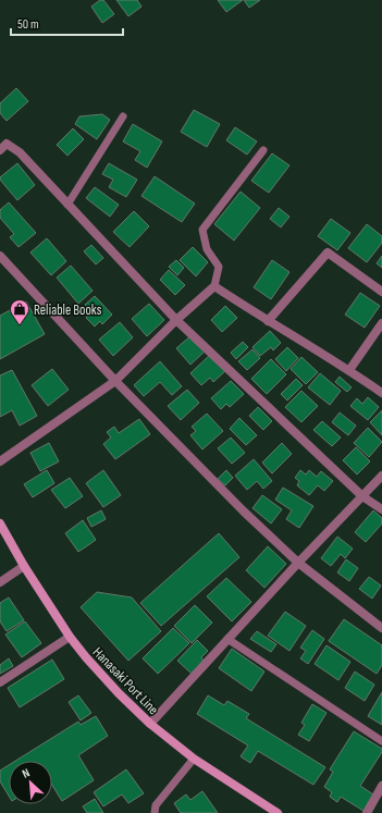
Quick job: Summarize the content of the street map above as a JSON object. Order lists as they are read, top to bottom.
{
  "streets": {
    "main road": ["Hanasaki Port Line"]
  },
  "places": {
    "shop": ["Reliable Books"]
  },
  "scale_bar": "50 m",
  "north": "top left"
}
